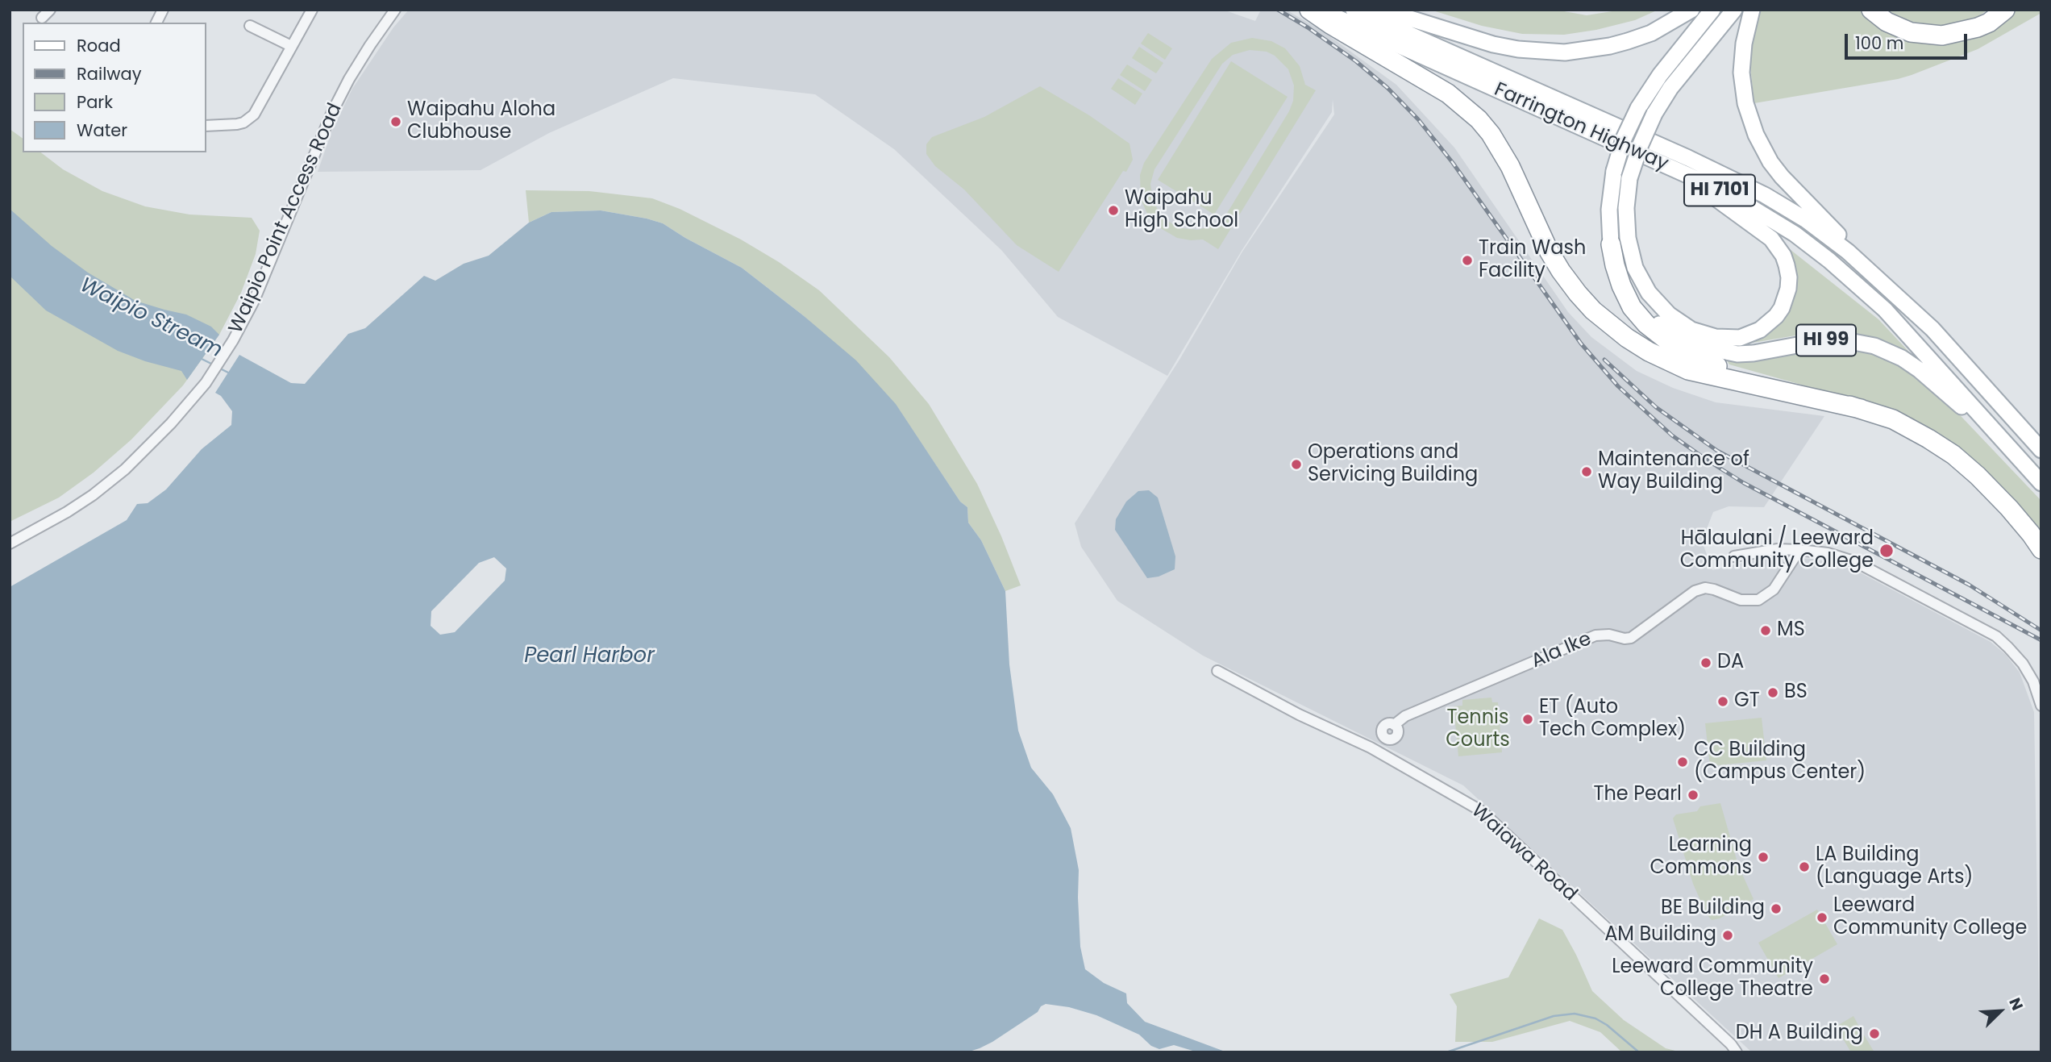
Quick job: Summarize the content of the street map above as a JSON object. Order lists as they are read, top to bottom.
{
  "streets": {
    "main road": ["Farrington Highway", "HI 7101", "HI 99"],
    "street": ["Waipio Point Access Road", "Ala Ike", "Waiawa Road"]
  },
  "crossings": [
    ["Farrington Highway", "HI 99"]
  ],
  "water": ["Waipio Stream", "Pearl Harbor"],
  "parks": ["Tennis Courts"],
  "places": [
    "Waipahu Aloha Clubhouse",
    "Waipahu High School",
    "Train Wash Facility",
    "Operations and Servicing Building",
    "Maintenance of Way Building",
    "Hālaulani / Leeward Community College",
    "MS",
    "DA",
    "BS",
    "GT",
    "ET (Auto Tech Complex)",
    "CC Building (Campus Center)",
    "The Pearl",
    "Learning Commons",
    "LA Building (Language Arts)",
    "BE Building",
    "Leeward Community College",
    "AM Building",
    "Leeward Community College Theatre",
    "DH A Building"
  ],
  "legend": [
    "Road",
    "Railway",
    "Park",
    "Water"
  ],
  "scale_bar": "100 m",
  "north": "top right"
}
